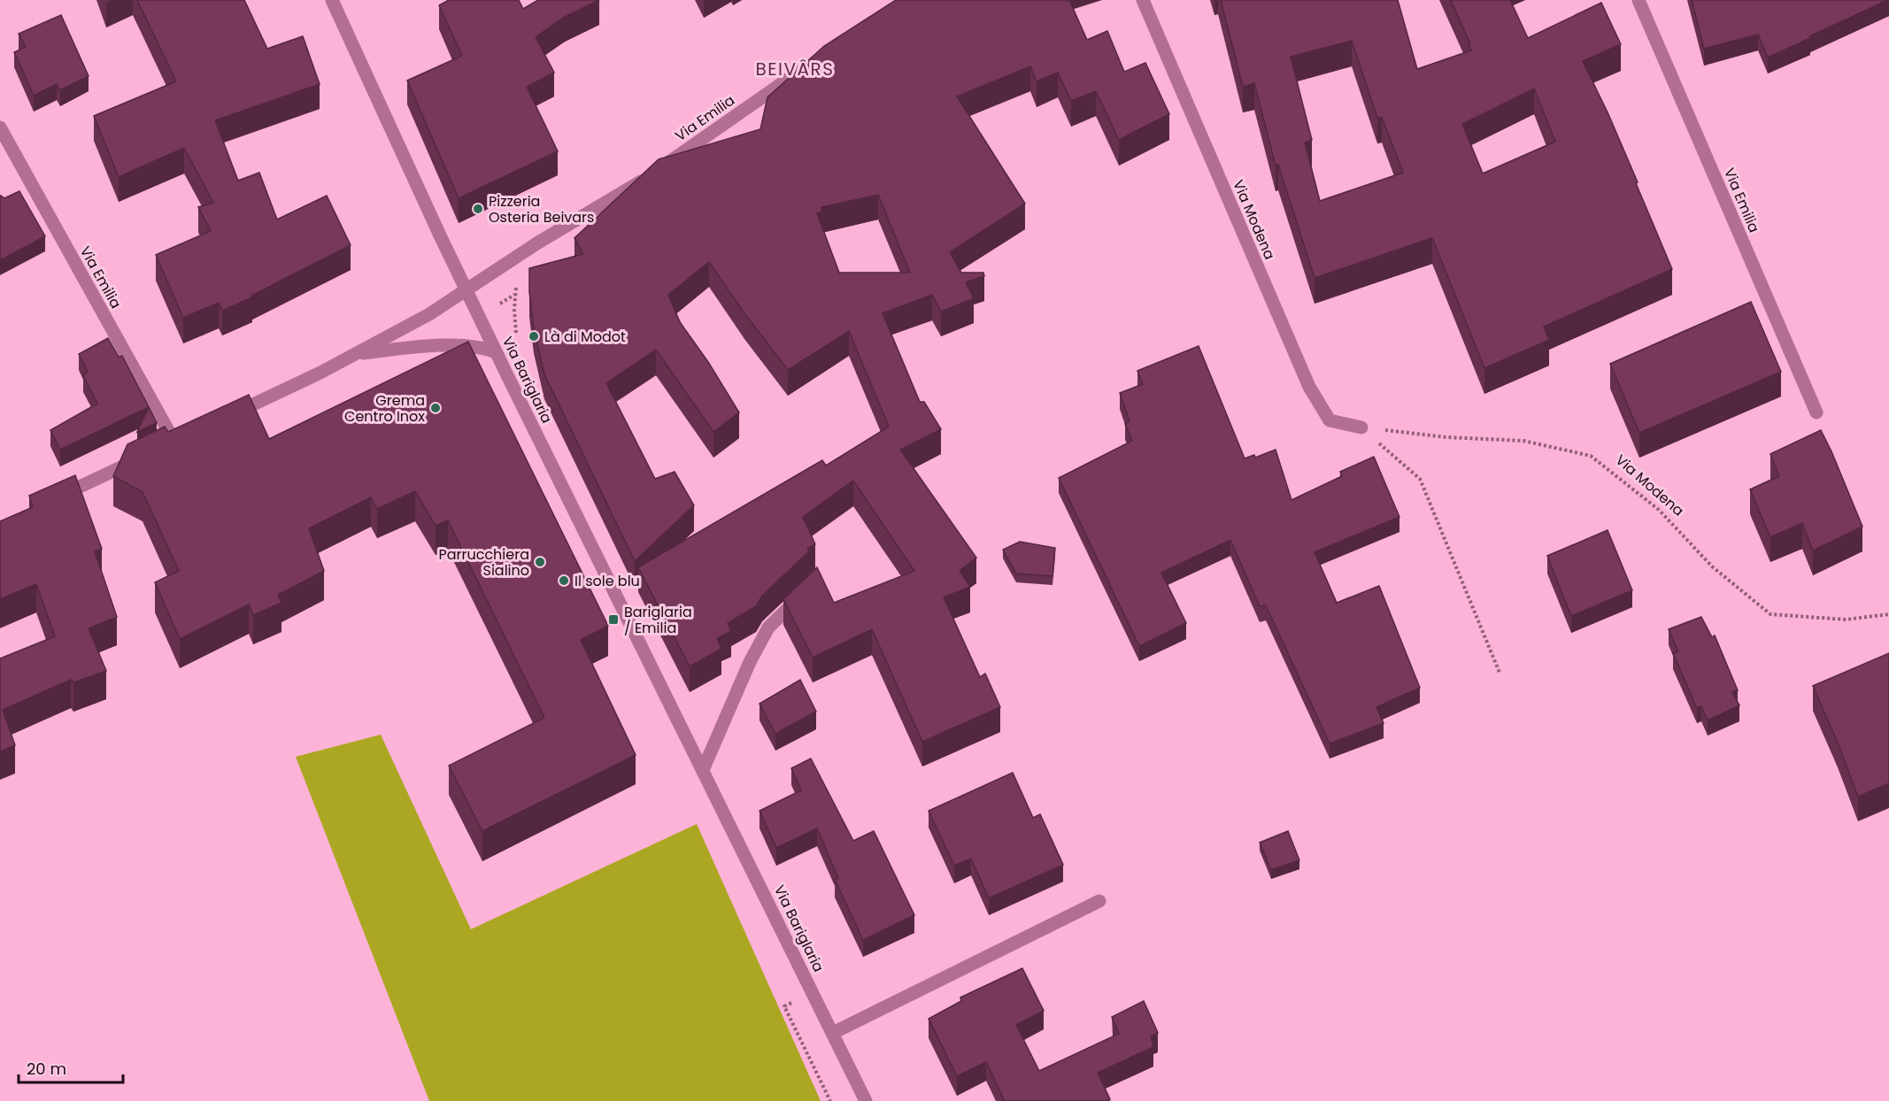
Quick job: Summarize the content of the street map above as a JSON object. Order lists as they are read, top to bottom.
{
  "streets": {
    "street": ["Via Emilia", "Via Modena", "Via Bariglaria"]
  },
  "crossings": [
    ["Via Emilia", "Via Bariglaria"]
  ],
  "districts": ["BEIVÂRS"],
  "places": {
    "other": [
      "Pizzeria Osteria Beivars",
      "Là di Modot",
      "Grema Centro Inox",
      "Parrucchiera Sialino",
      "Il sole blu"
    ],
    "transit": ["Bariglaria / Emilia"]
  },
  "scale_bar": "20 m"
}
